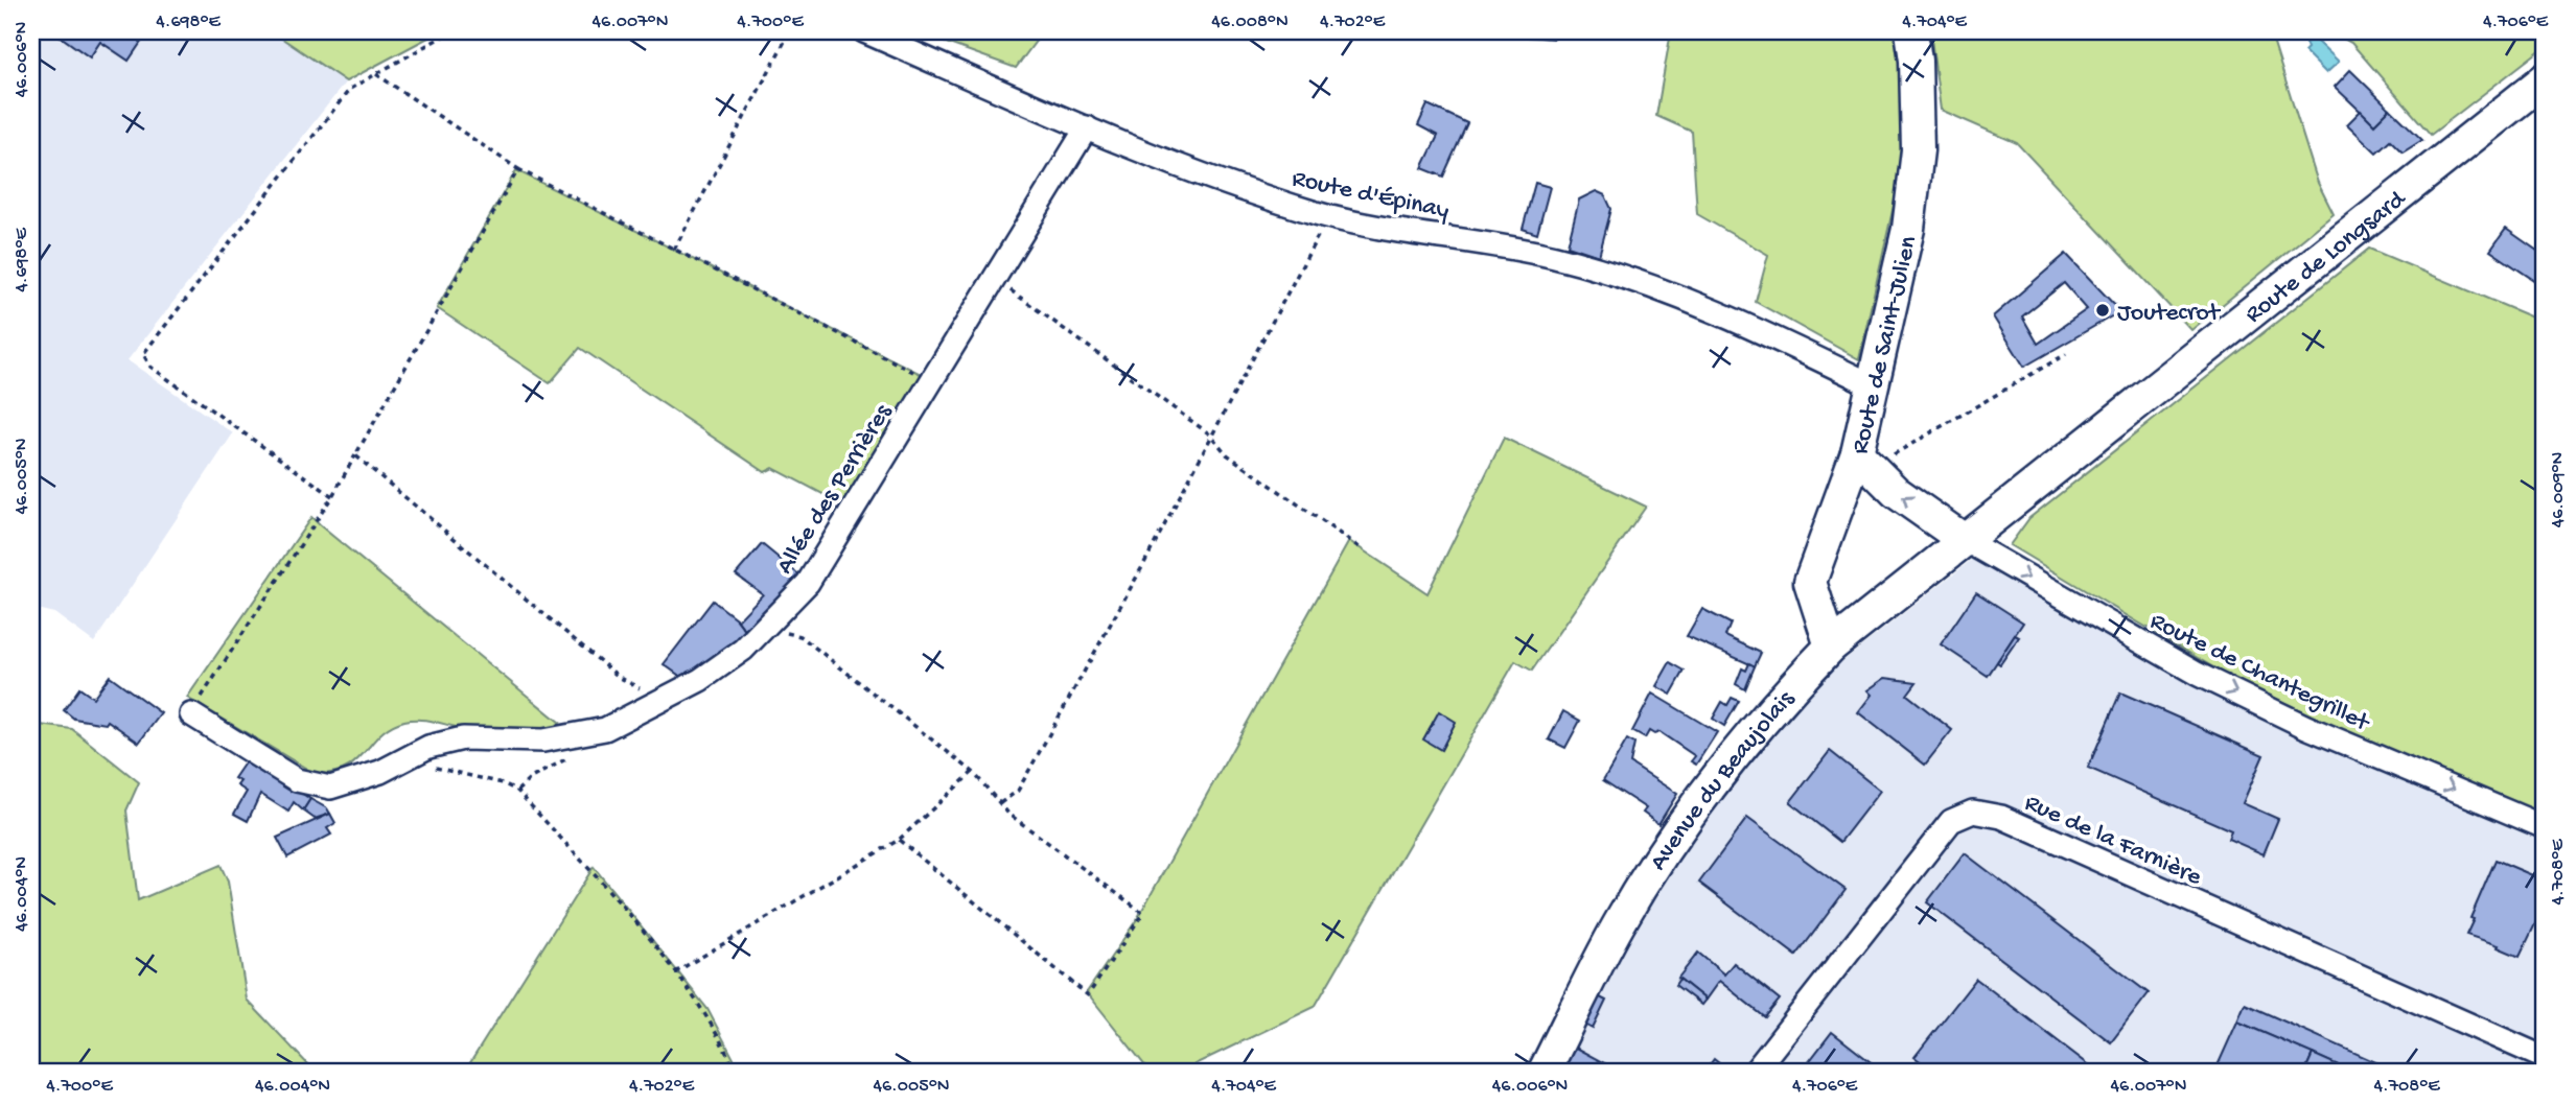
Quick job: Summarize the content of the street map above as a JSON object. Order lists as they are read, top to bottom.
{
  "streets": {
    "main road": ["Route de Longsard", "Route de Saint-Julien", "Avenue du Beaujolais"],
    "street": [
      "Route d'Épinay",
      "Allée des Perrières",
      "Route de Chantegrillet",
      "Rue de la Farnière"
    ]
  },
  "crossings": [
    ["Route d'Épinay", "Route de Saint-Julien"],
    ["Route d'Épinay", "Allée des Perrières"],
    ["Route de Longsard", "Route de Chantegrillet"],
    ["Route de Longsard", "Avenue du Beaujolais"],
    ["Route de Saint-Julien", "Avenue du Beaujolais"],
    ["Route de Chantegrillet", "Avenue du Beaujolais"]
  ],
  "one_way": ["Route de Chantegrillet"],
  "places": ["Joutecrot"],
  "coordinates": [
    "4.698°E",
    "46.007°N",
    "4.700°E",
    "46.008°N",
    "4.702°E",
    "4.704°E",
    "4.706°E",
    "46.006°N",
    "46.005°N",
    "46.009°N",
    "4.708°E",
    "46.004°N"
  ]
}
